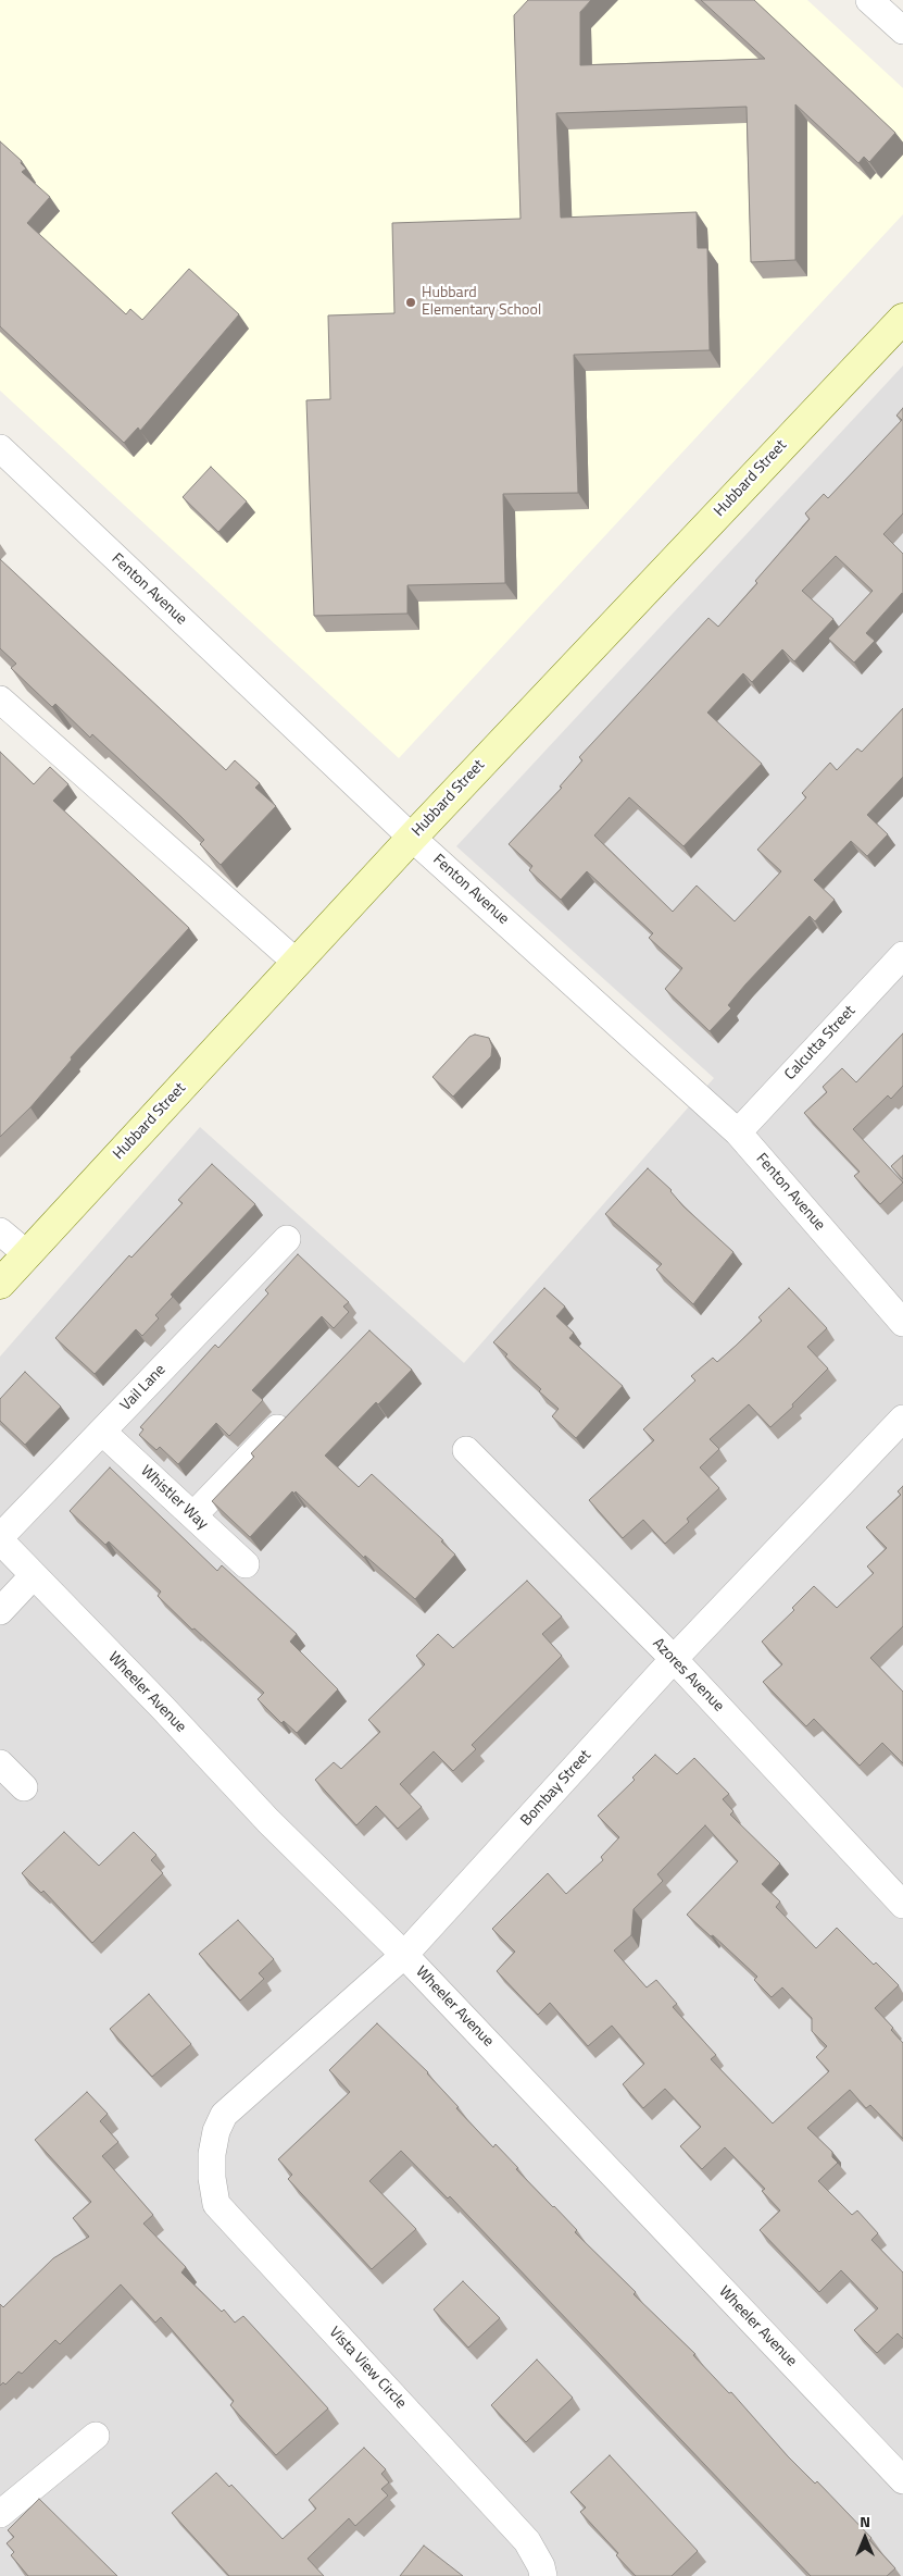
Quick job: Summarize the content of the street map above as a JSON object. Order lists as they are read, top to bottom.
{
  "streets": {
    "main road": ["Hubbard Street"],
    "street": [
      "Fenton Avenue",
      "Calcutta Street",
      "Vail Lane",
      "Whistler Way",
      "Azores Avenue",
      "Wheeler Avenue",
      "Bombay Street",
      "Vista View Circle"
    ]
  },
  "crossings": [
    ["Hubbard Street", "Fenton Avenue"],
    ["Fenton Avenue", "Calcutta Street"],
    ["Vail Lane", "Whistler Way"],
    ["Vail Lane", "Wheeler Avenue"],
    ["Azores Avenue", "Bombay Street"],
    ["Wheeler Avenue", "Bombay Street"],
    ["Bombay Street", "Vista View Circle"]
  ],
  "places": ["Hubbard Elementary School"],
  "north": "top"
}
